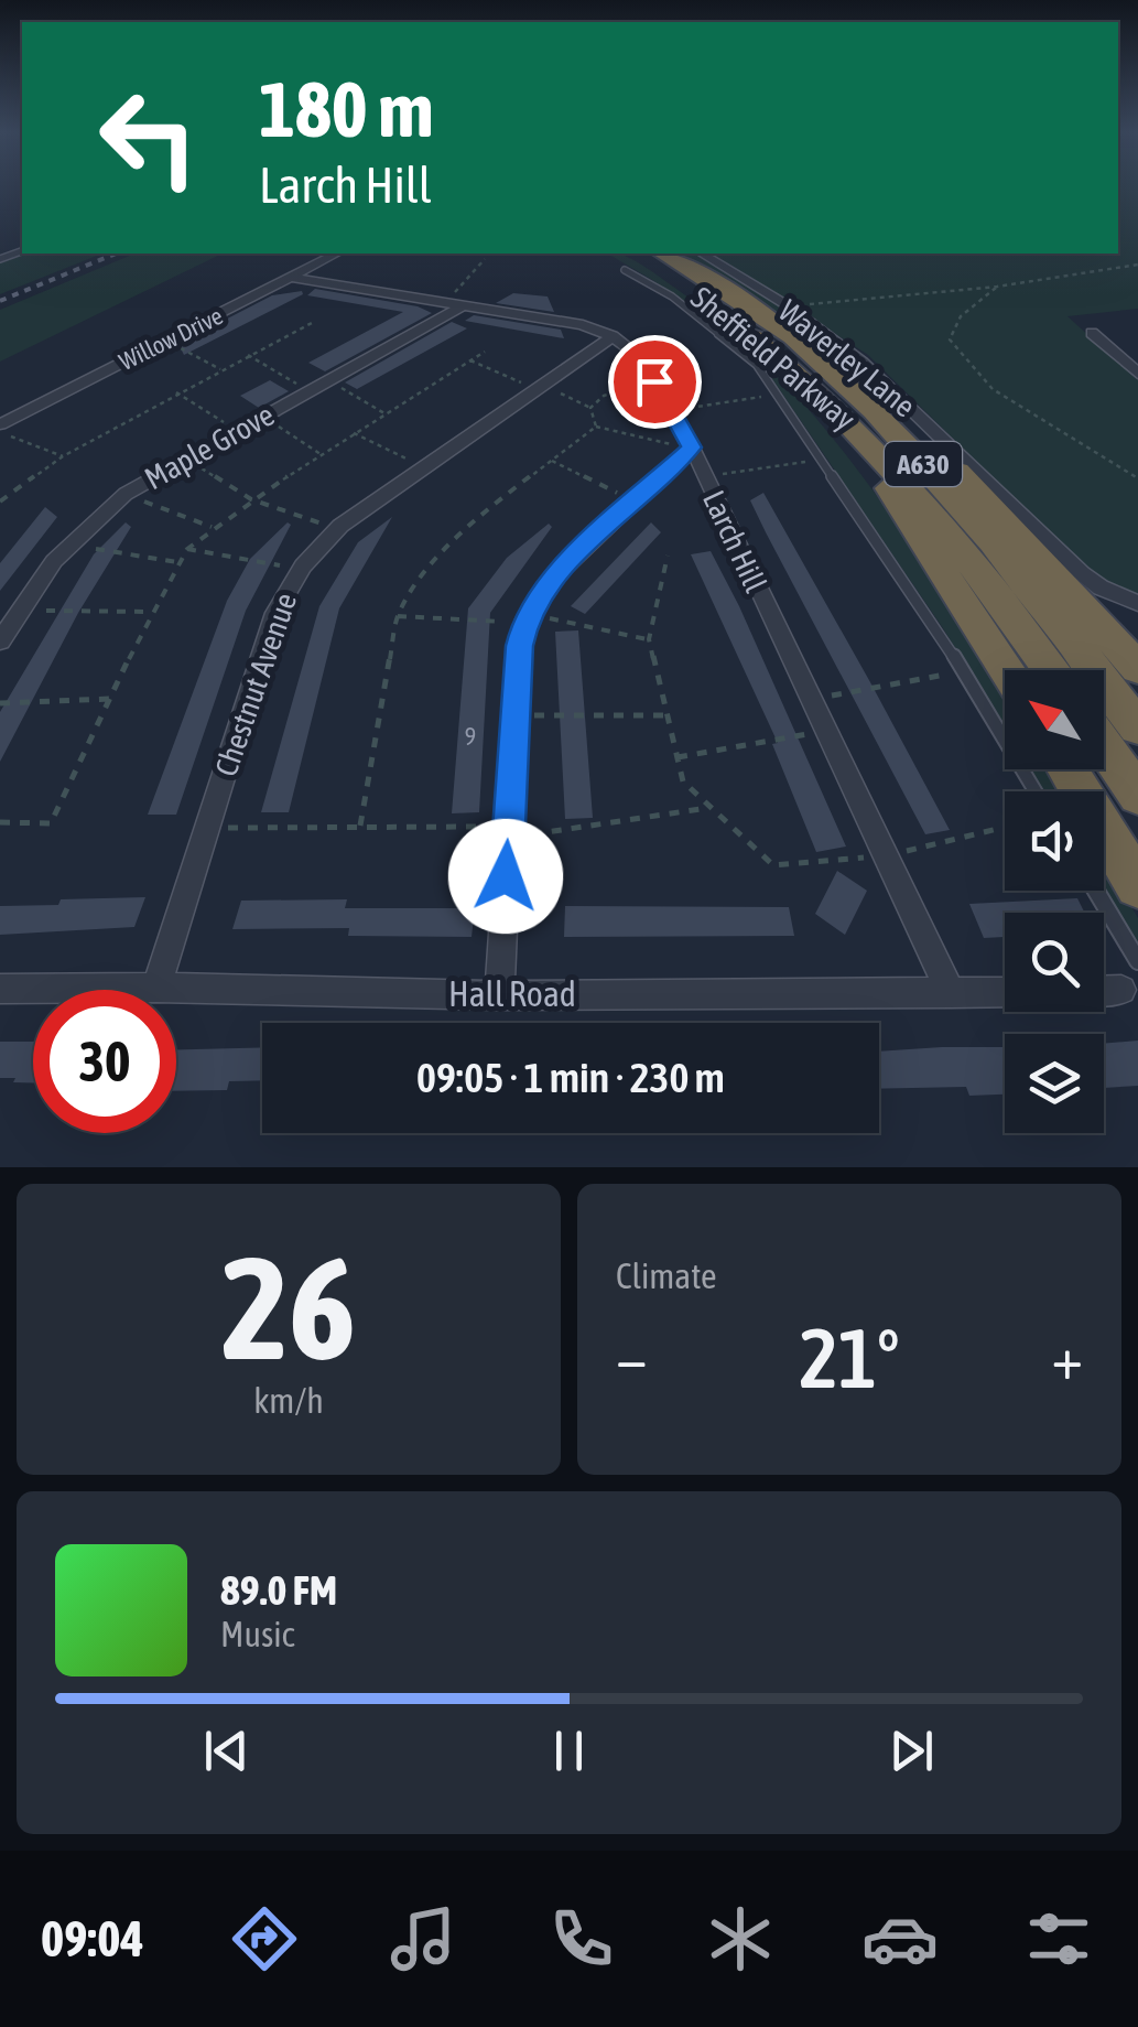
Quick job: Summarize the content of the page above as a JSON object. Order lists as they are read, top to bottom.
{
  "streets": {
    "highway": ["Sheffield Parkway", "A630"],
    "street": [
      "Willow Drive",
      "Waverley Lane",
      "Maple Grove",
      "Larch Hill",
      "Chestnut Avenue",
      "Hall Road"
    ]
  },
  "crossings": [
    ["Sheffield Parkway", "A630"],
    ["Larch Hill", "Chestnut Avenue"],
    ["Larch Hill", "Hall Road"],
    ["Chestnut Avenue", "Hall Road"]
  ],
  "house_numbers": ["9"],
  "north": "top left",
  "page": {
    "turn": ["180 m", "Larch Hill"],
    "limit": "30",
    "trip": "09:05 · 1 min · 230 m",
    "tile": [
      ["26", "km/h"],
      "Climate"
    ],
    "heat": ["−", "21°", "+"],
    "song": ["89.0 FM", "Music"],
    "tabs": "09:04"
  }
}
